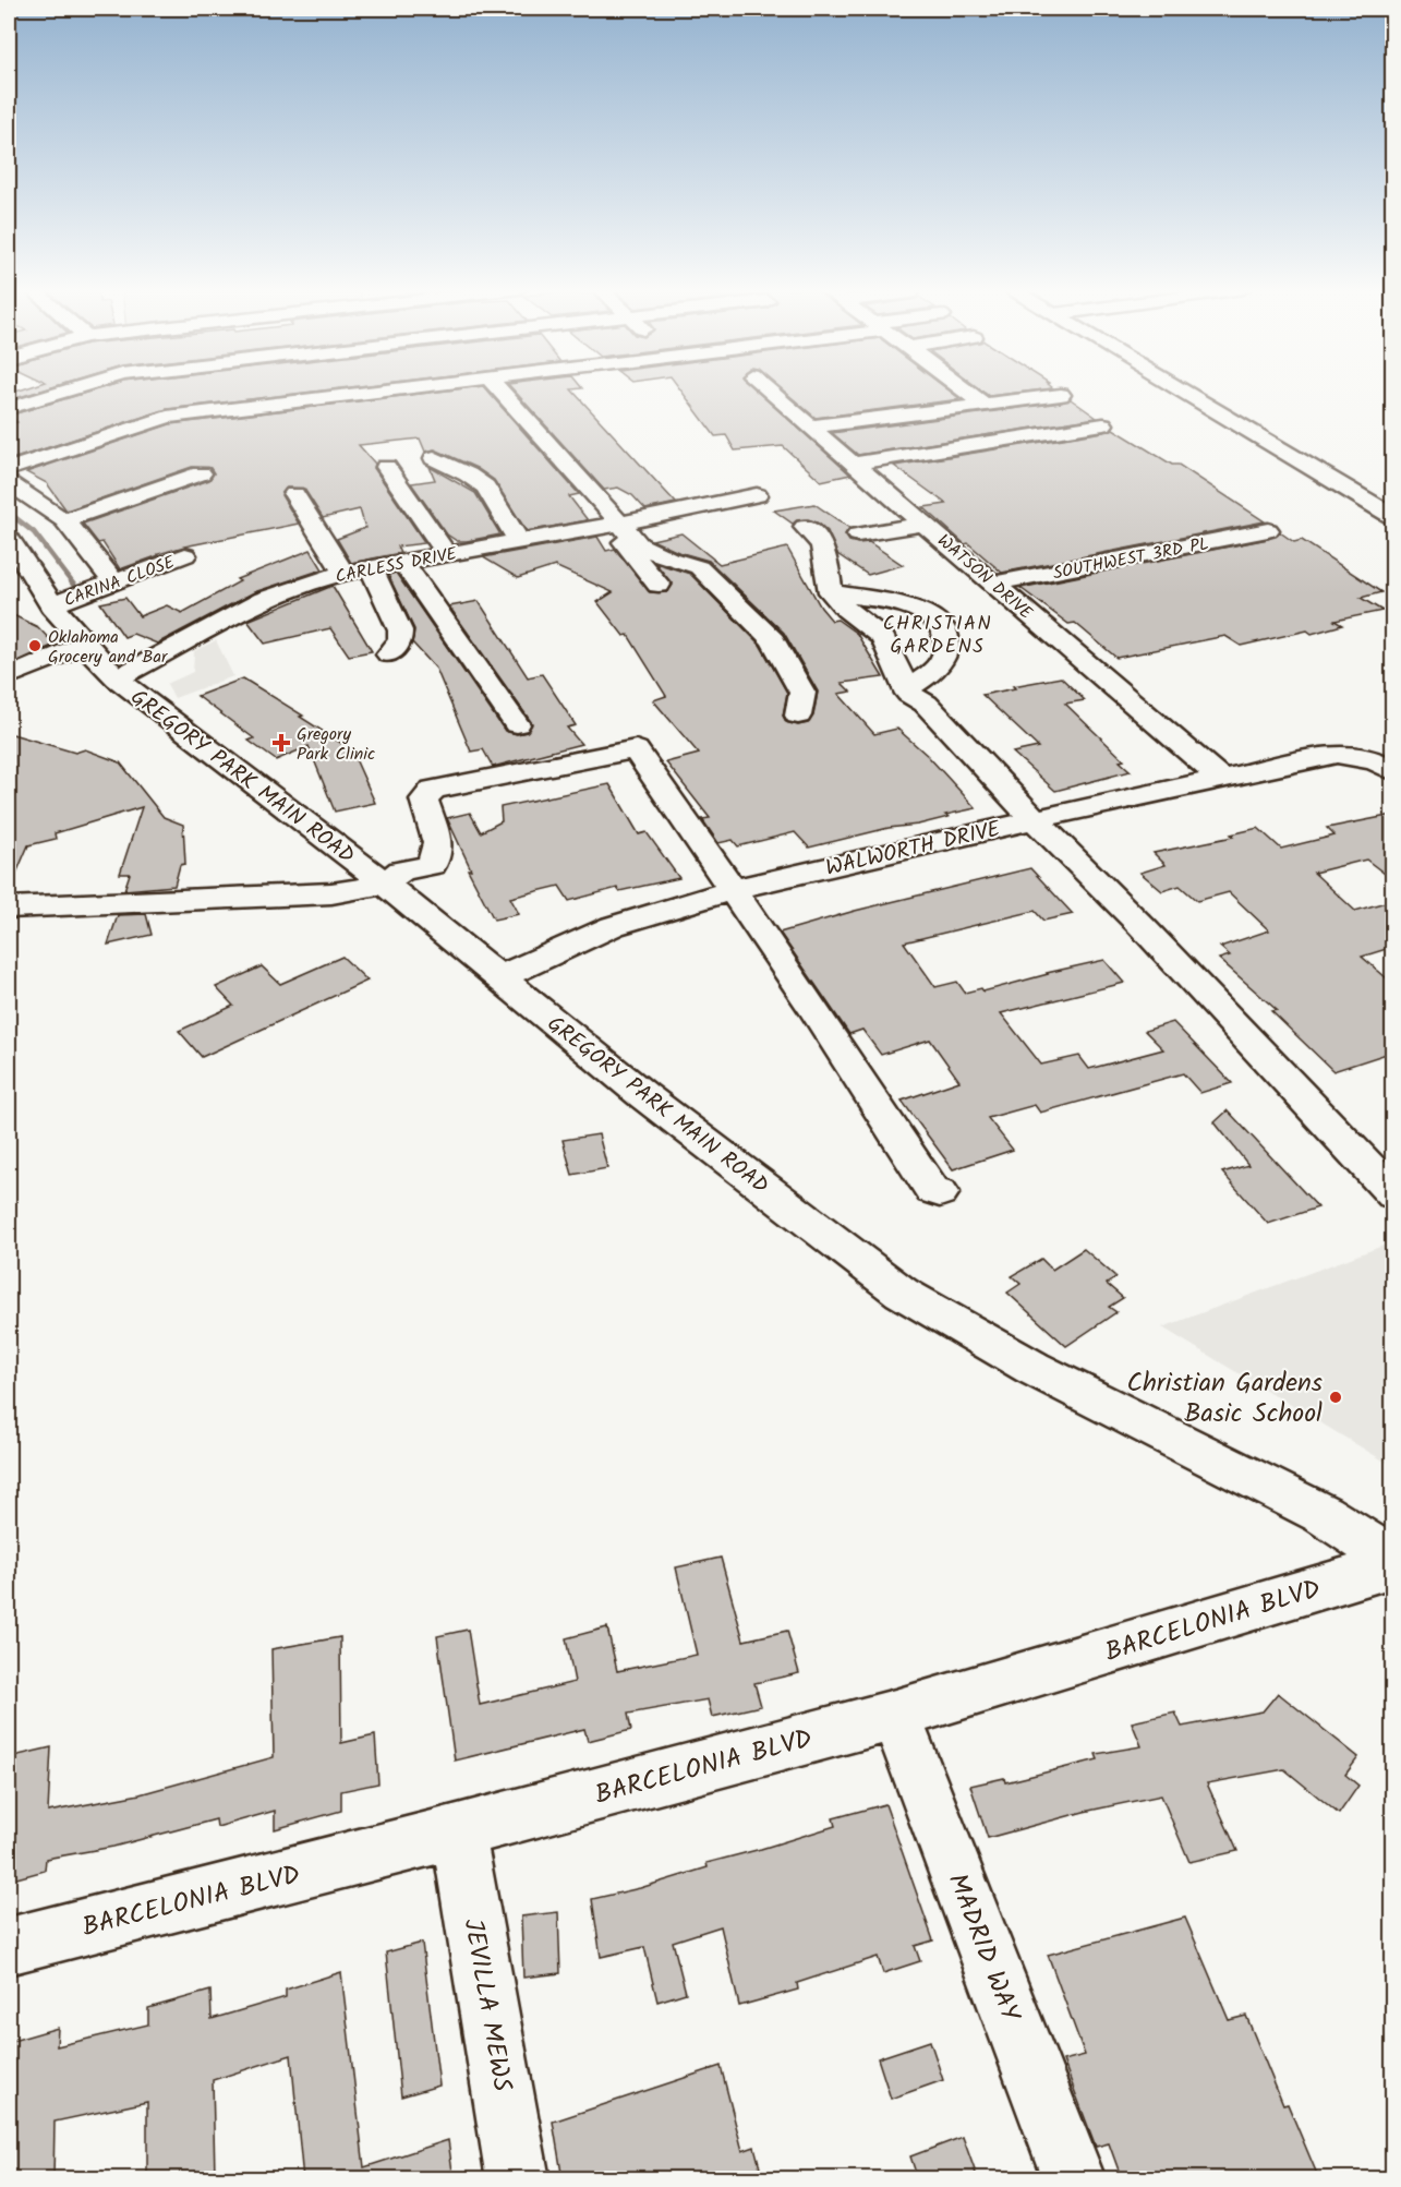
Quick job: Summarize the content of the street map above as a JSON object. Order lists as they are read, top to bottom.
{
  "streets": {
    "street": [
      "SOUTHWEST 3RD PL",
      "CARLESS DRIVE",
      "WATSON DRIVE",
      "CARINA CLOSE",
      "GREGORY PARK MAIN ROAD",
      "WALWORTH DRIVE",
      "BARCELONIA BLVD",
      "MADRID WAY",
      "JEVILLA MEWS"
    ]
  },
  "crossings": [
    ["SOUTHWEST 3RD PL", "WATSON DRIVE"],
    ["CARLESS DRIVE", "GREGORY PARK MAIN ROAD"],
    ["WATSON DRIVE", "WALWORTH DRIVE"],
    ["CARINA CLOSE", "GREGORY PARK MAIN ROAD"],
    ["GREGORY PARK MAIN ROAD", "WALWORTH DRIVE"],
    ["BARCELONIA BLVD", "MADRID WAY"],
    ["BARCELONIA BLVD", "JEVILLA MEWS"]
  ],
  "districts": ["CHRISTIAN GARDENS"],
  "places": {
    "other": ["Oklahoma Grocery and Bar", "Christian Gardens Basic School"],
    "health": ["Gregory Park Clinic"]
  }
}
